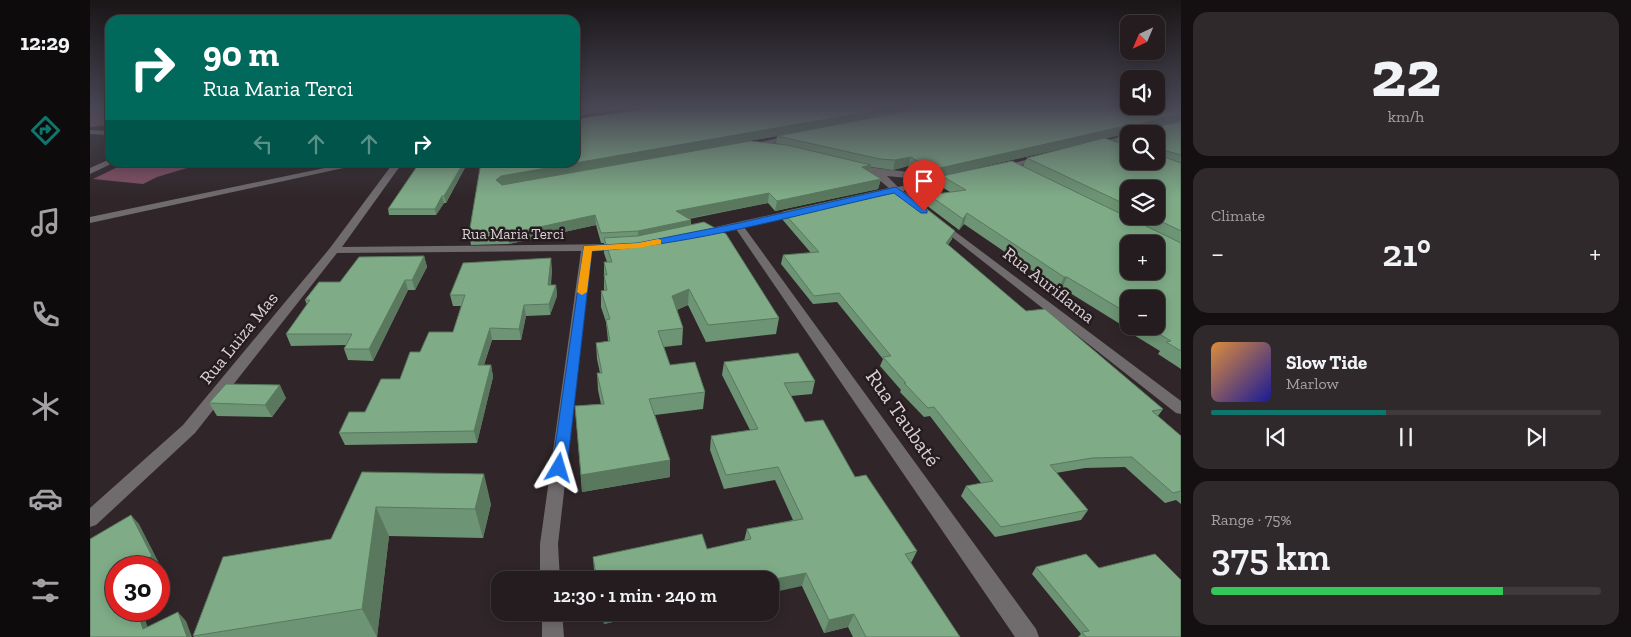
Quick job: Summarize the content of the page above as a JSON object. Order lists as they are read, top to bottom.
{
  "streets": {
    "street": [
      "Rua Maria Terci",
      "Rua Auriflama",
      "Rua Luiza Mas",
      "Rua Taubaté"
    ]
  },
  "crossings": [
    ["Rua Maria Terci", "Rua Luiza Mas"]
  ],
  "north": "bottom left",
  "page": {
    "tabs": "12:29",
    "tile": [
      ["22", "km/h"],
      "Climate",
      ["Range · 75%", "375 km"]
    ],
    "map_buttons": ["+", "−"],
    "turn": ["90 m", "Rua Maria Terci"],
    "heat": ["−", "21°", "+"],
    "song": ["Slow Tide", "Marlow"],
    "limit": "30",
    "trip": "12:30 · 1 min · 240 m"
  }
}
